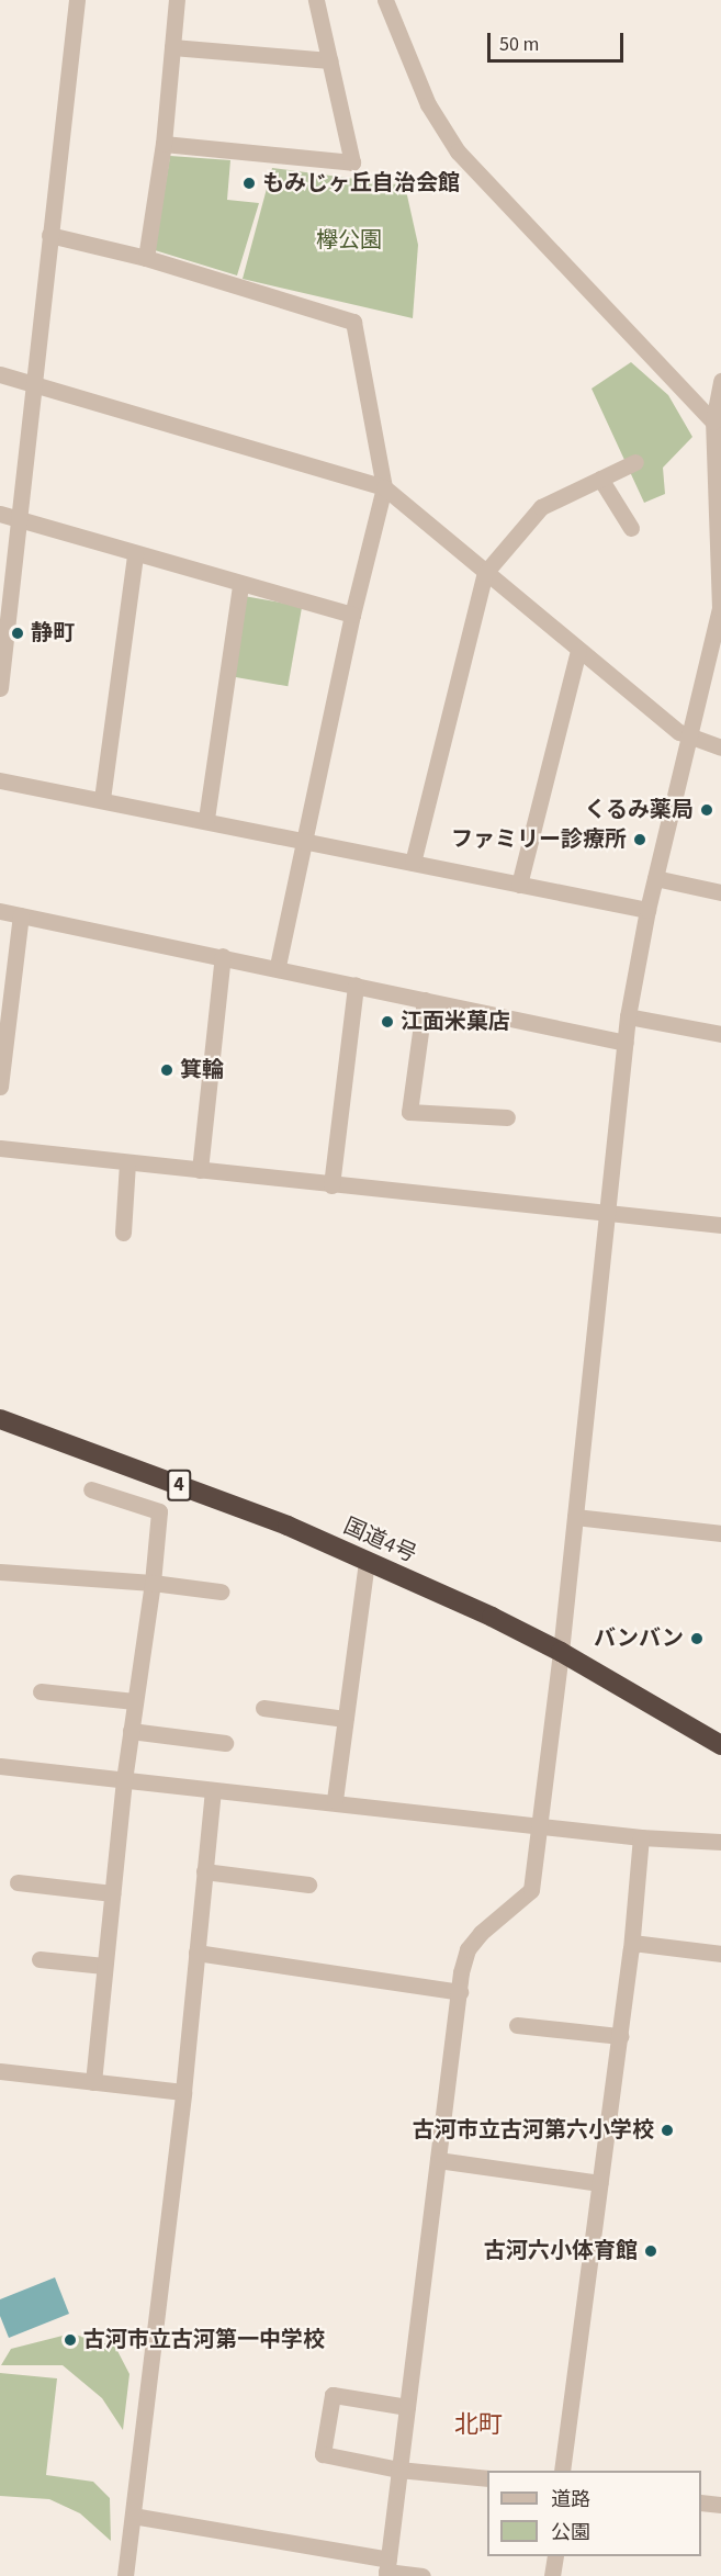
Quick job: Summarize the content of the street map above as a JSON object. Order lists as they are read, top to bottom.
{
  "streets": {
    "highway": ["4", "国道4号"]
  },
  "districts": ["北町"],
  "parks": ["欅公園"],
  "places": [
    "もみじヶ丘自治会館",
    "静町",
    "くるみ薬局",
    "ファミリー診療所",
    "江面米菓店",
    "箕輪",
    "バンバン",
    "古河市立古河第六小学校",
    "古河六小体育館",
    "古河市立古河第一中学校"
  ],
  "legend": ["道路", "公園"],
  "scale_bar": "50 m"
}
